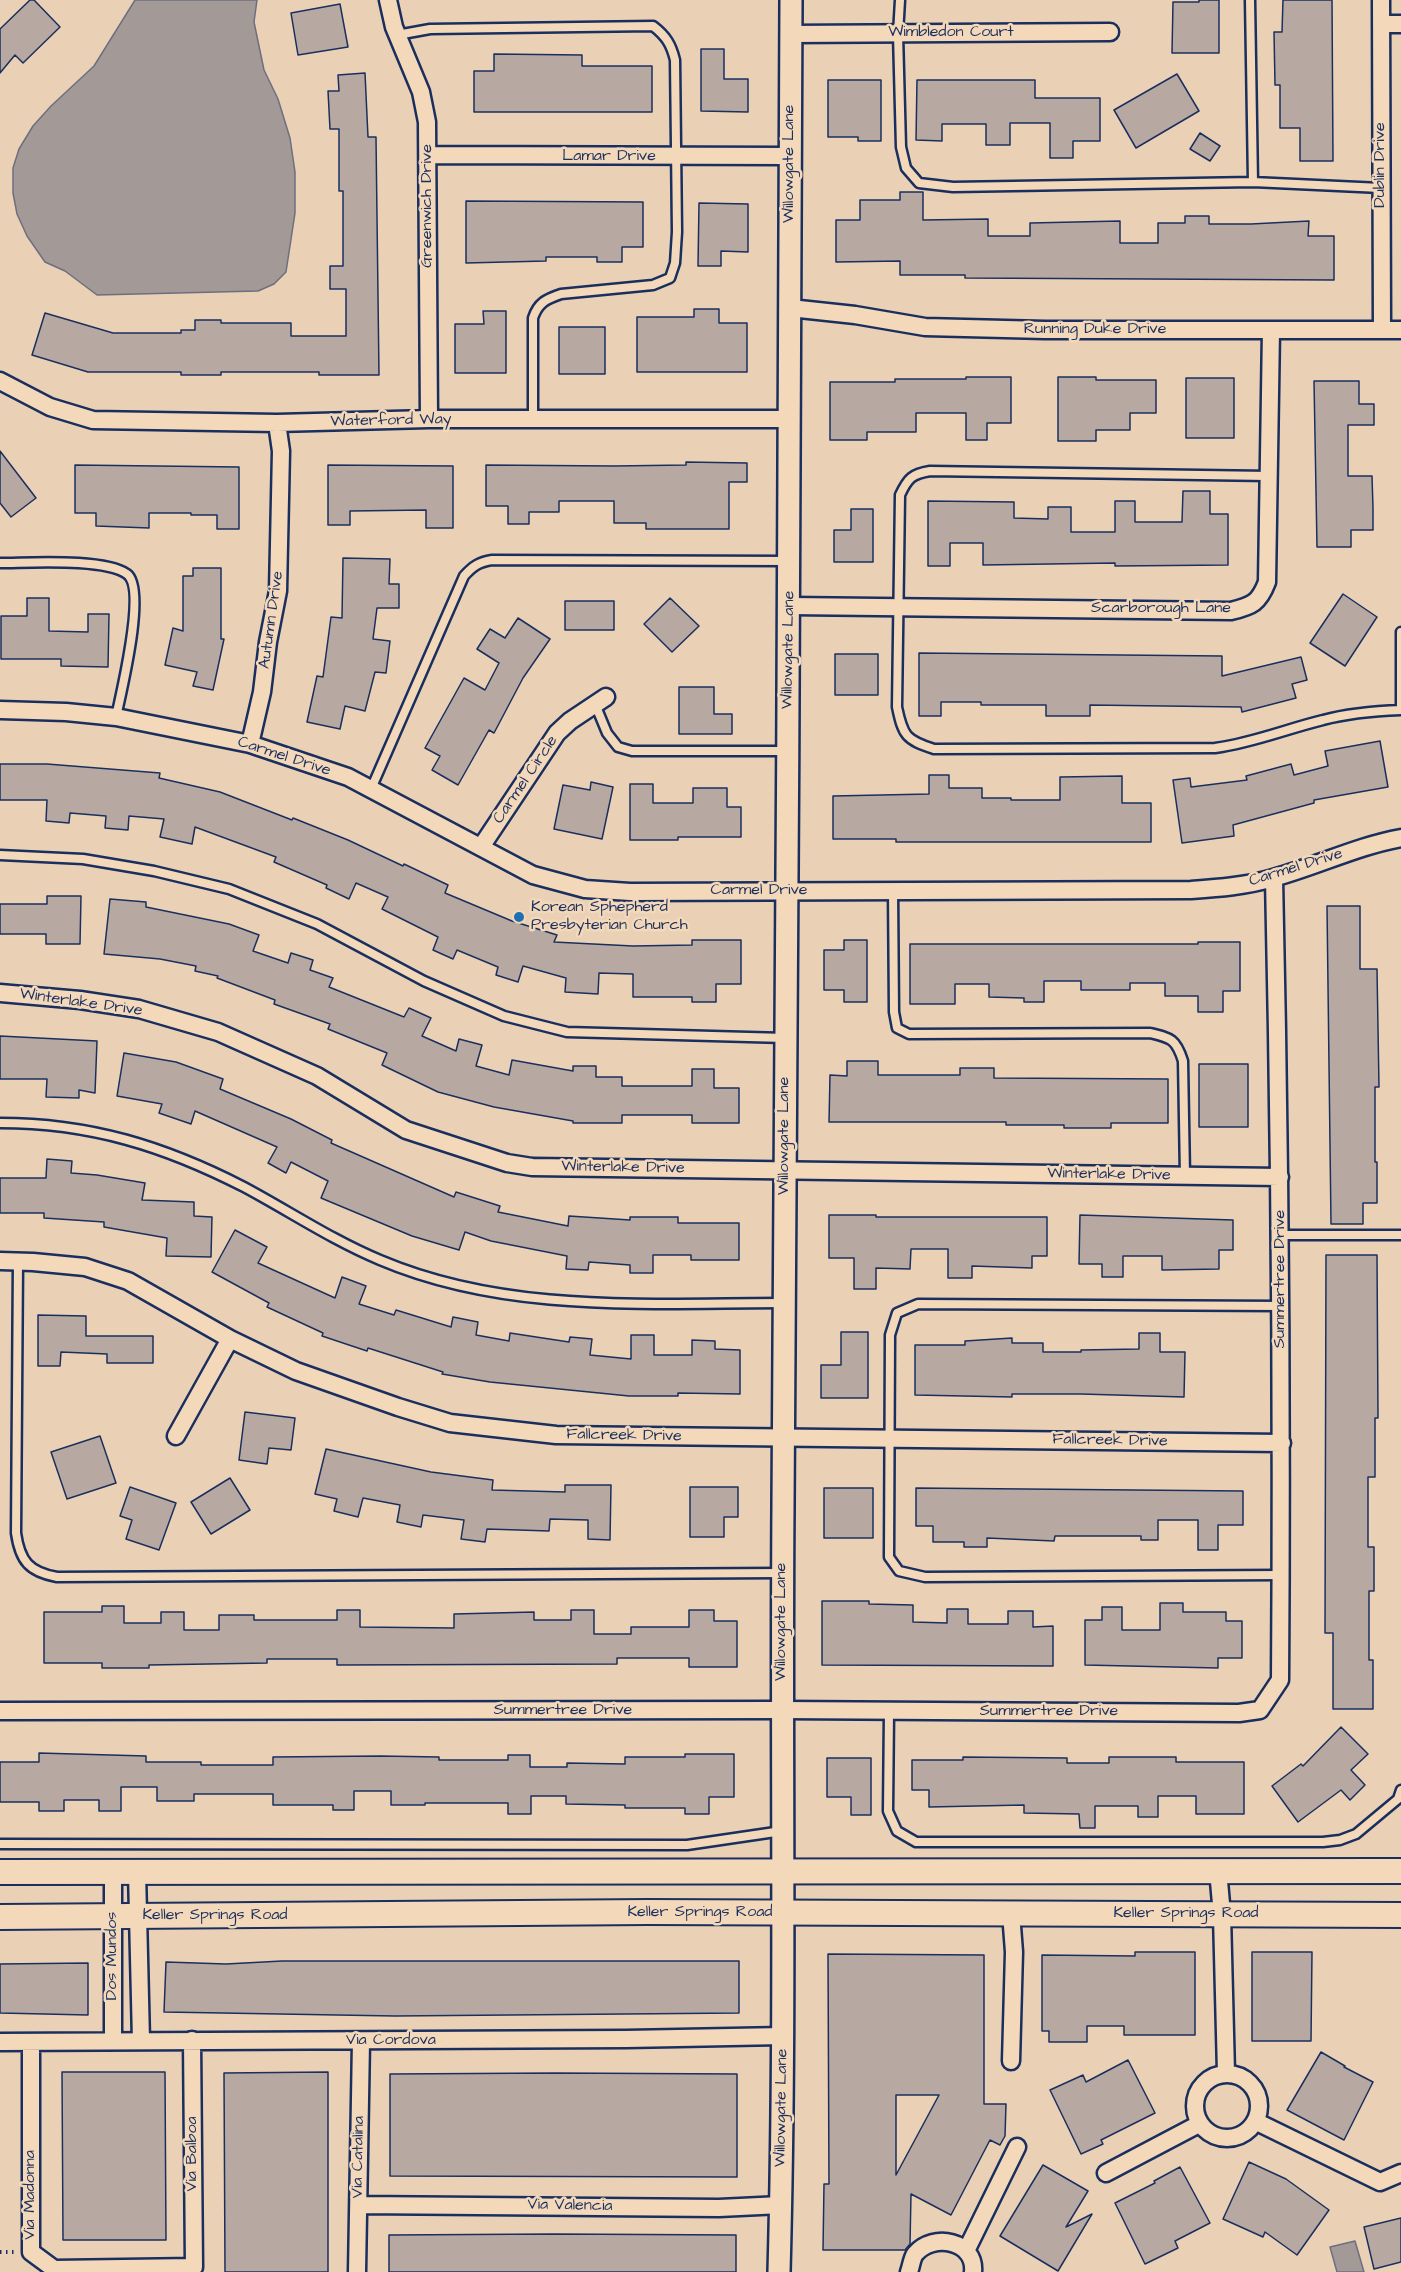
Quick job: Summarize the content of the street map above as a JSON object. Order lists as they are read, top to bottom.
{
  "streets": {
    "main road": ["Keller Springs Road"],
    "street": [
      "Wimbledon Court",
      "Lamar Drive",
      "Willowgate Lane",
      "Dublin Drive",
      "Greenwich Drive",
      "Running Duke Drive",
      "Waterford Way",
      "Scarborough Lane",
      "Autumn Drive",
      "Carmel Drive",
      "Carmel Circle",
      "Winterlake Drive",
      "Summertree Drive",
      "Fallcreek Drive",
      "Dos Mundos",
      "Via Cordova",
      "Via Balboa",
      "Via Catalina",
      "Via Madonna",
      "Via Valencia"
    ]
  },
  "crossings": [
    ["Wimbledon Court", "Willowgate Lane"],
    ["Lamar Drive", "Willowgate Lane"],
    ["Lamar Drive", "Greenwich Drive"],
    ["Willowgate Lane", "Running Duke Drive"],
    ["Willowgate Lane", "Waterford Way"],
    ["Willowgate Lane", "Scarborough Lane"],
    ["Willowgate Lane", "Carmel Drive"],
    ["Willowgate Lane", "Winterlake Drive"],
    ["Willowgate Lane", "Summertree Drive"],
    ["Willowgate Lane", "Fallcreek Drive"],
    ["Willowgate Lane", "Keller Springs Road"],
    ["Willowgate Lane", "Via Cordova"],
    ["Willowgate Lane", "Via Valencia"],
    ["Dublin Drive", "Running Duke Drive"],
    ["Greenwich Drive", "Waterford Way"],
    ["Running Duke Drive", "Scarborough Lane"],
    ["Waterford Way", "Autumn Drive"],
    ["Autumn Drive", "Carmel Drive"],
    ["Carmel Drive", "Carmel Circle"],
    ["Carmel Drive", "Summertree Drive"],
    ["Winterlake Drive", "Summertree Drive"],
    ["Summertree Drive", "Fallcreek Drive"],
    ["Keller Springs Road", "Dos Mundos"],
    ["Dos Mundos", "Via Cordova"],
    ["Via Cordova", "Via Balboa"],
    ["Via Cordova", "Via Catalina"],
    ["Via Cordova", "Via Madonna"],
    ["Via Balboa", "Via Madonna"],
    ["Via Catalina", "Via Valencia"]
  ],
  "places": ["Korean Sphepherd Presbyterian Church"]
}
